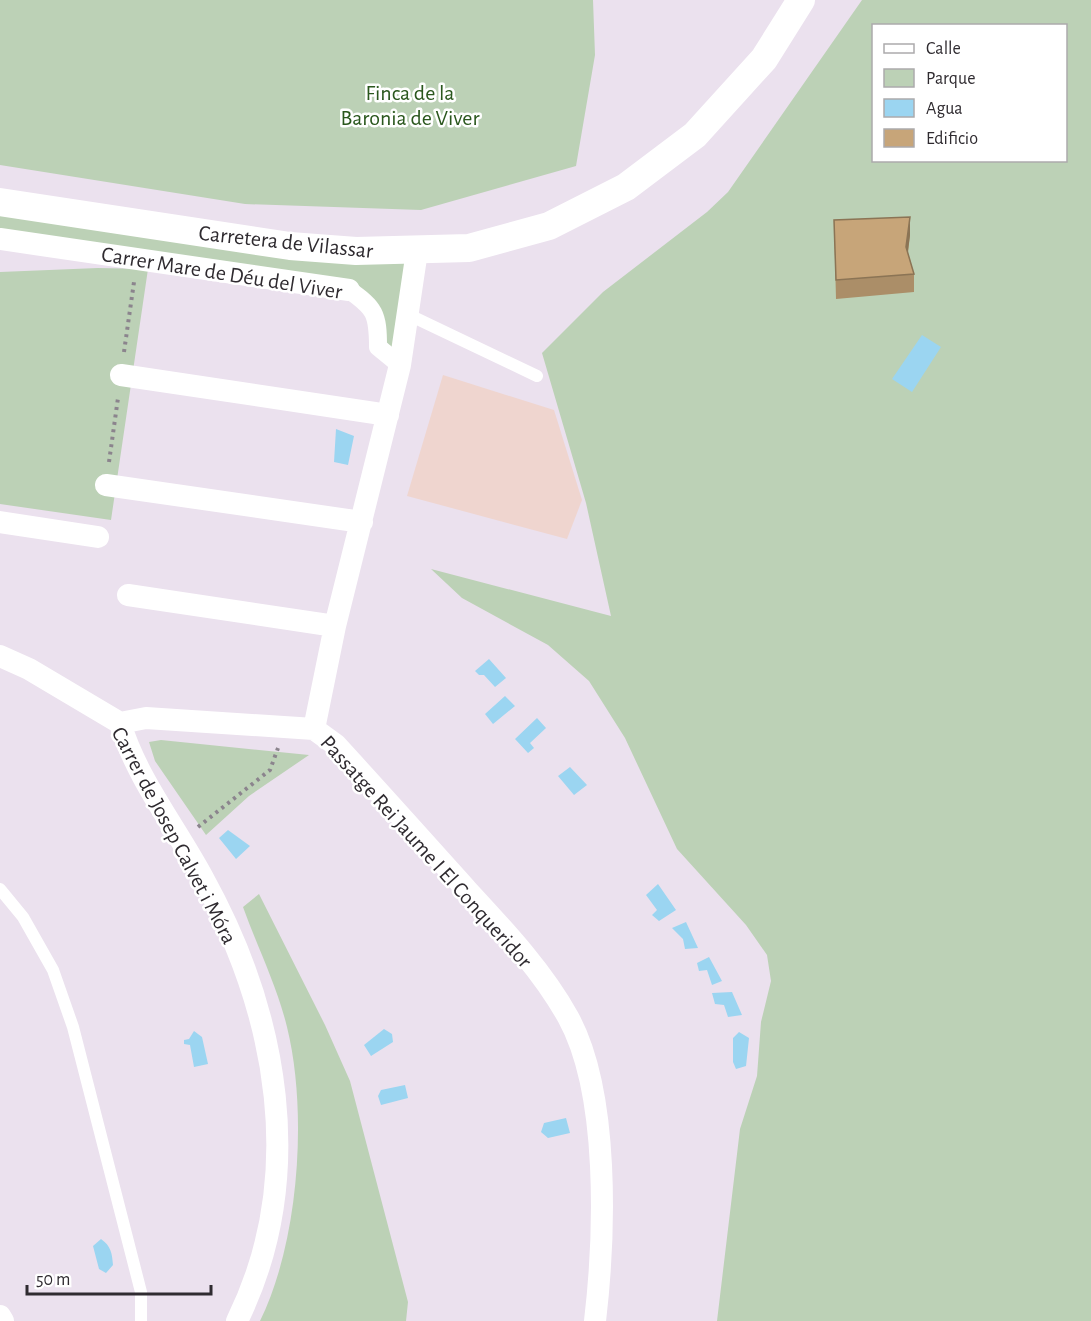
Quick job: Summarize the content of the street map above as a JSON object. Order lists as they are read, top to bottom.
{
  "streets": {
    "street": [
      "Carretera de Vilassar",
      "Carrer Mare de Déu del Viver",
      "Carrer de Josep Calvet i Móra",
      "Passatge Rei Jaume I El Conqueridor"
    ]
  },
  "parks": ["Finca de la Baronia de Viver"],
  "legend": [
    "Calle",
    "Parque",
    "Agua",
    "Edificio"
  ],
  "scale_bar": "50 m"
}
